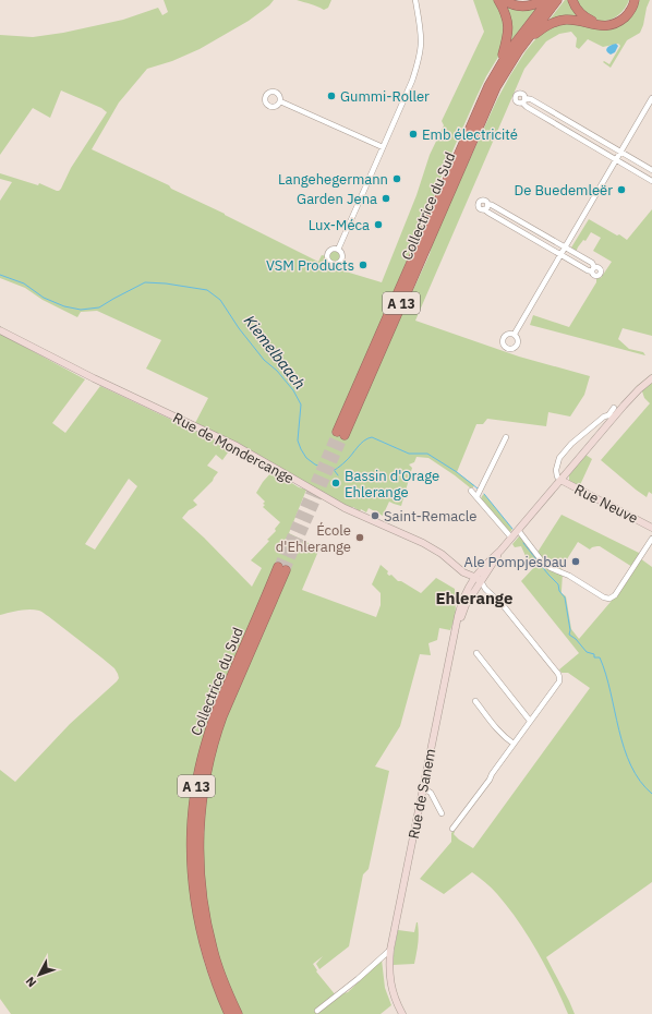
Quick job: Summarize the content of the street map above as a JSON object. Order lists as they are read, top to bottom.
{
  "streets": {
    "highway": ["Collectrice du Sud", "A 13"],
    "main road": ["Rue de Mondercange", "Rue Neuve", "Rue de Sanem"]
  },
  "crossings": [
    ["Collectrice du Sud", "A 13"],
    ["Rue de Mondercange", "Rue de Sanem"],
    ["Rue Neuve", "Rue de Sanem"]
  ],
  "districts": ["Ehlerange"],
  "water": ["Kiemelbaach"],
  "places": [
    "Gummi-Roller",
    "Emb électricité",
    "Langehegermann",
    "De Buedemleër",
    "Garden Jena",
    "Lux-Méca",
    "VSM Products",
    "Bassin d'Orage Ehlerange",
    "Saint-Remacle",
    "École d'Ehlerange",
    "Ale Pompjesbau"
  ],
  "north": "bottom left"
}
